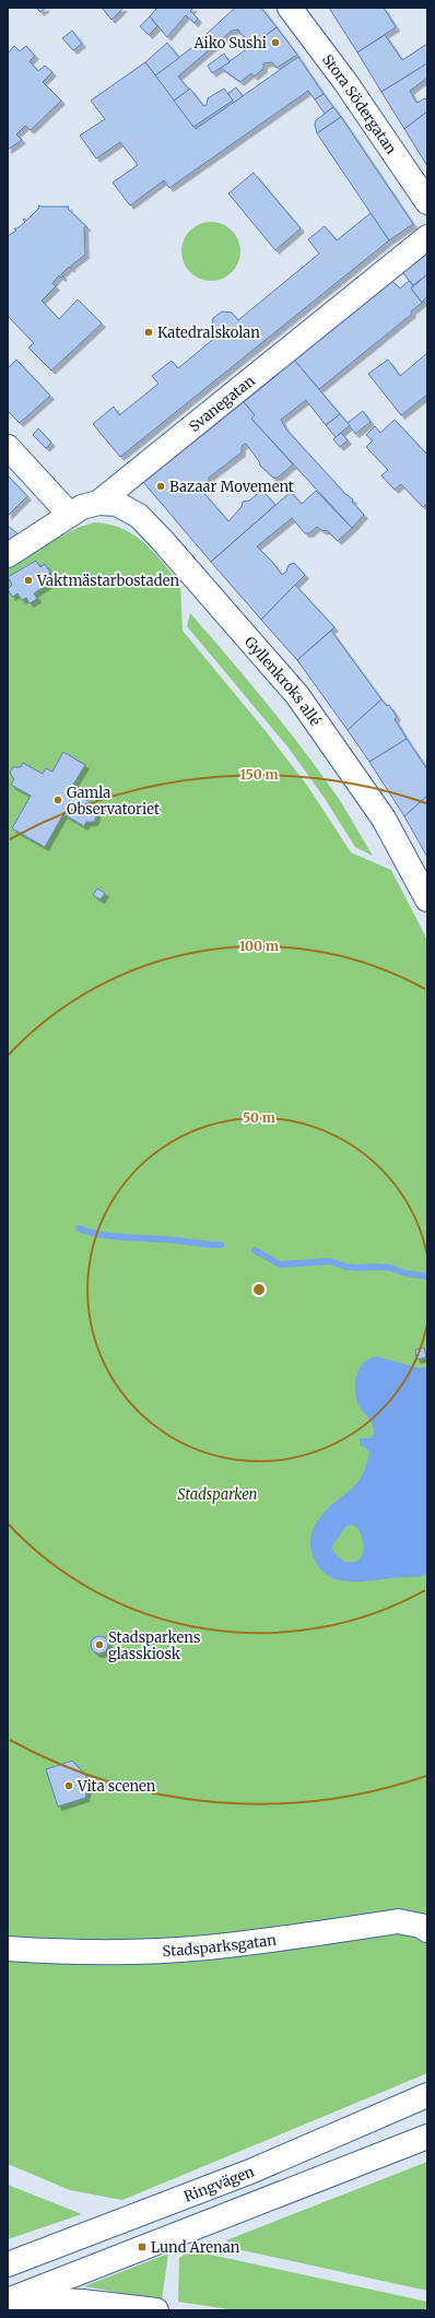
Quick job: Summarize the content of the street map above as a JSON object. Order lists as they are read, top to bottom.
{
  "streets": {
    "street": [
      "Stora Södergatan",
      "Svanegatan",
      "Gyllenkroks allé",
      "Stadsparksgatan",
      "Ringvägen"
    ]
  },
  "crossings": [
    ["Svanegatan", "Gyllenkroks allé"]
  ],
  "parks": ["Stadsparken"],
  "places": {
    "other": [
      "Aiko Sushi",
      "Katedralskolan",
      "Bazaar Movement",
      "Vaktmästarbostaden",
      "Gamla Observatoriet",
      "Stadsparkens glasskiosk",
      "Vita scenen"
    ],
    "transit": ["Lund Arenan"]
  },
  "rings": ["150 m", "100 m", "50 m"]
}
